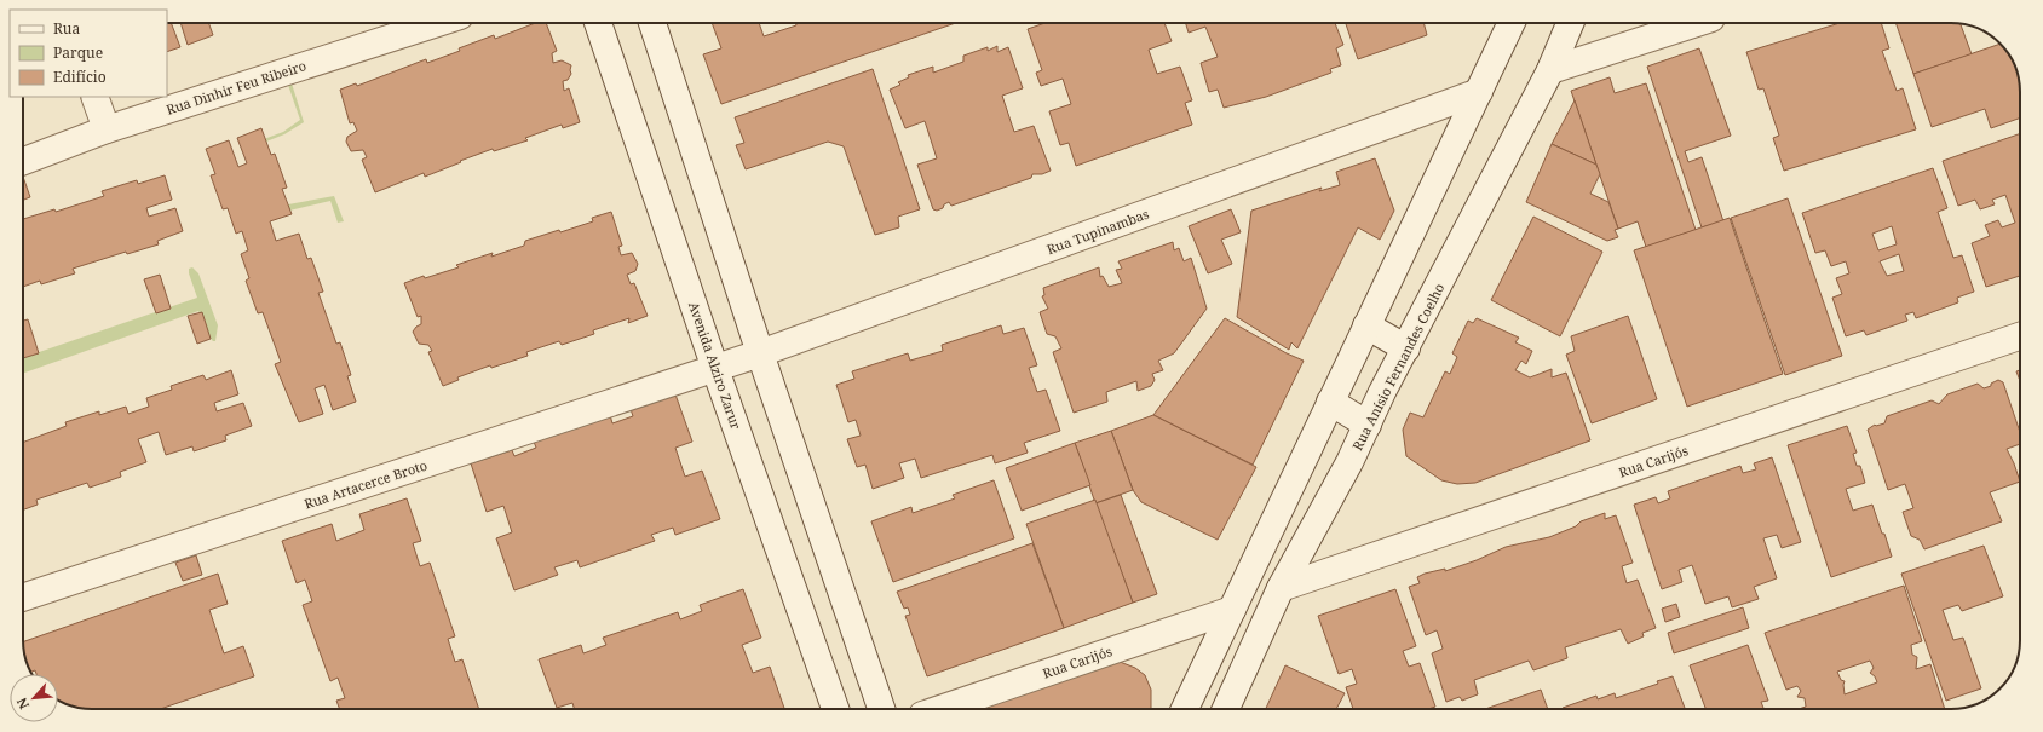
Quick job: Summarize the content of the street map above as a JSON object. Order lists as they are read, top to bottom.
{
  "streets": {
    "street": [
      "Rua Dinhir Feu Ribeiro",
      "Rua Tupinambas",
      "Avenida Alziro Zarur",
      "Rua Anísio Fernandes Coelho",
      "Rua Carijós",
      "Rua Artacerce Broto"
    ]
  },
  "crossings": [
    ["Rua Tupinambas", "Avenida Alziro Zarur"],
    ["Rua Tupinambas", "Rua Artacerce Broto"],
    ["Avenida Alziro Zarur", "Rua Artacerce Broto"],
    ["Rua Anísio Fernandes Coelho", "Rua Carijós"]
  ],
  "legend": ["Rua", "Parque", "Edifício"],
  "north": "bottom left"
}
